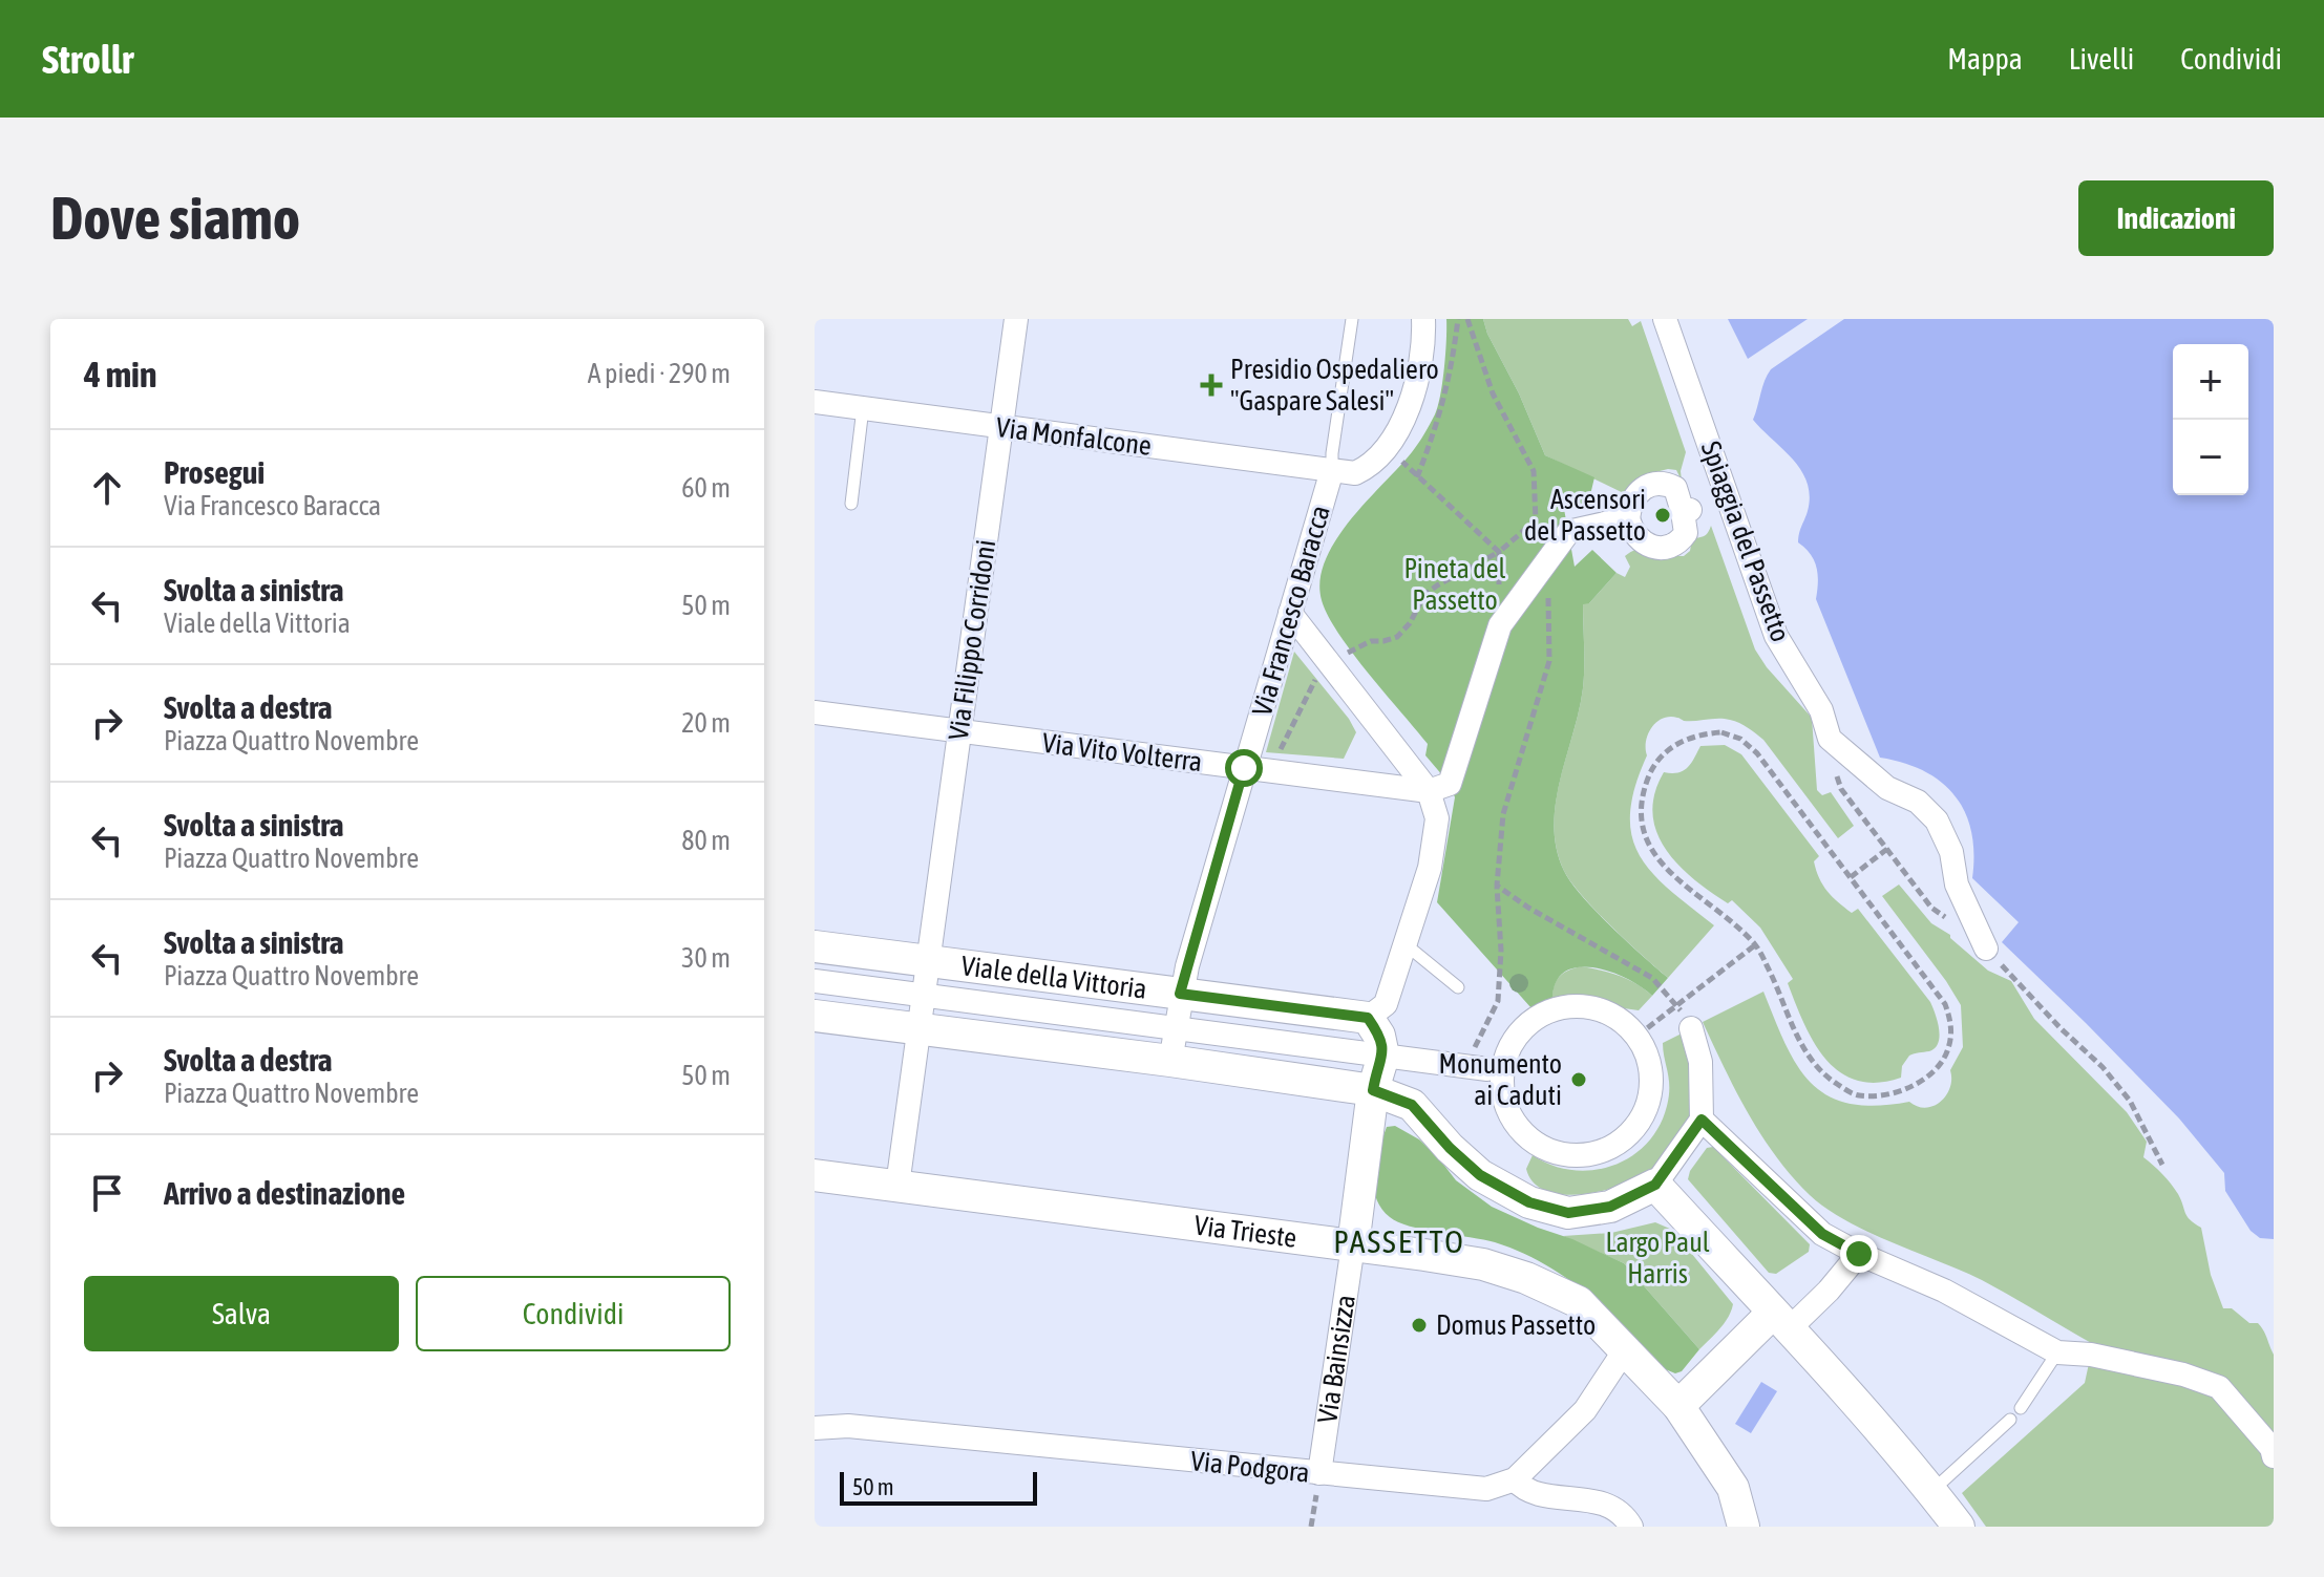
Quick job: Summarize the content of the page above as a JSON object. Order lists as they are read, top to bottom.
{
  "streets": {
    "street": [
      "Via Monfalcone",
      "Spiaggia del Passetto",
      "Via Francesco Baracca",
      "Via Filippo Corridoni",
      "Via Vito Volterra",
      "Viale della Vittoria",
      "Via Trieste",
      "Via Bainsizza",
      "Via Podgora"
    ]
  },
  "crossings": [
    ["Via Monfalcone", "Via Francesco Baracca"],
    ["Via Monfalcone", "Via Filippo Corridoni"],
    ["Via Francesco Baracca", "Via Vito Volterra"],
    ["Via Francesco Baracca", "Viale della Vittoria"],
    ["Via Filippo Corridoni", "Via Vito Volterra"],
    ["Via Filippo Corridoni", "Viale della Vittoria"],
    ["Viale della Vittoria", "Via Bainsizza"],
    ["Via Trieste", "Via Bainsizza"],
    ["Via Bainsizza", "Via Podgora"]
  ],
  "districts": ["PASSETTO"],
  "parks": ["Pineta del Passetto", "Largo Paul Harris"],
  "places": {
    "health": ["Presidio Ospedaliero \"Gaspare Salesi\""],
    "other": ["Ascensori del Passetto", "Monumento ai Caduti", "Domus Passetto"]
  },
  "scale_bar": "50 m",
  "page": {
    "header": "Strollr",
    "nav": ["Mappa", "Livelli", "Condividi"],
    "buttons": [
      "Indicazioni",
      ["Salva", "Condividi"]
    ],
    "title": "Dove siamo",
    "heading": ["4 min", "A piedi · 290 m"],
    "map_buttons": ["+", "−"],
    "list": [
      ["Prosegui", "Via Francesco Baracca", "60 m"],
      ["Svolta a sinistra", "Viale della Vittoria", "50 m"],
      ["Svolta a destra", "Piazza Quattro Novembre", "20 m"],
      ["Svolta a sinistra", "Piazza Quattro Novembre", "80 m"],
      ["Svolta a sinistra", "Piazza Quattro Novembre", "30 m"],
      ["Svolta a destra", "Piazza Quattro Novembre", "50 m"],
      "Arrivo a destinazione"
    ],
    "scale": "50 m"
  }
}
